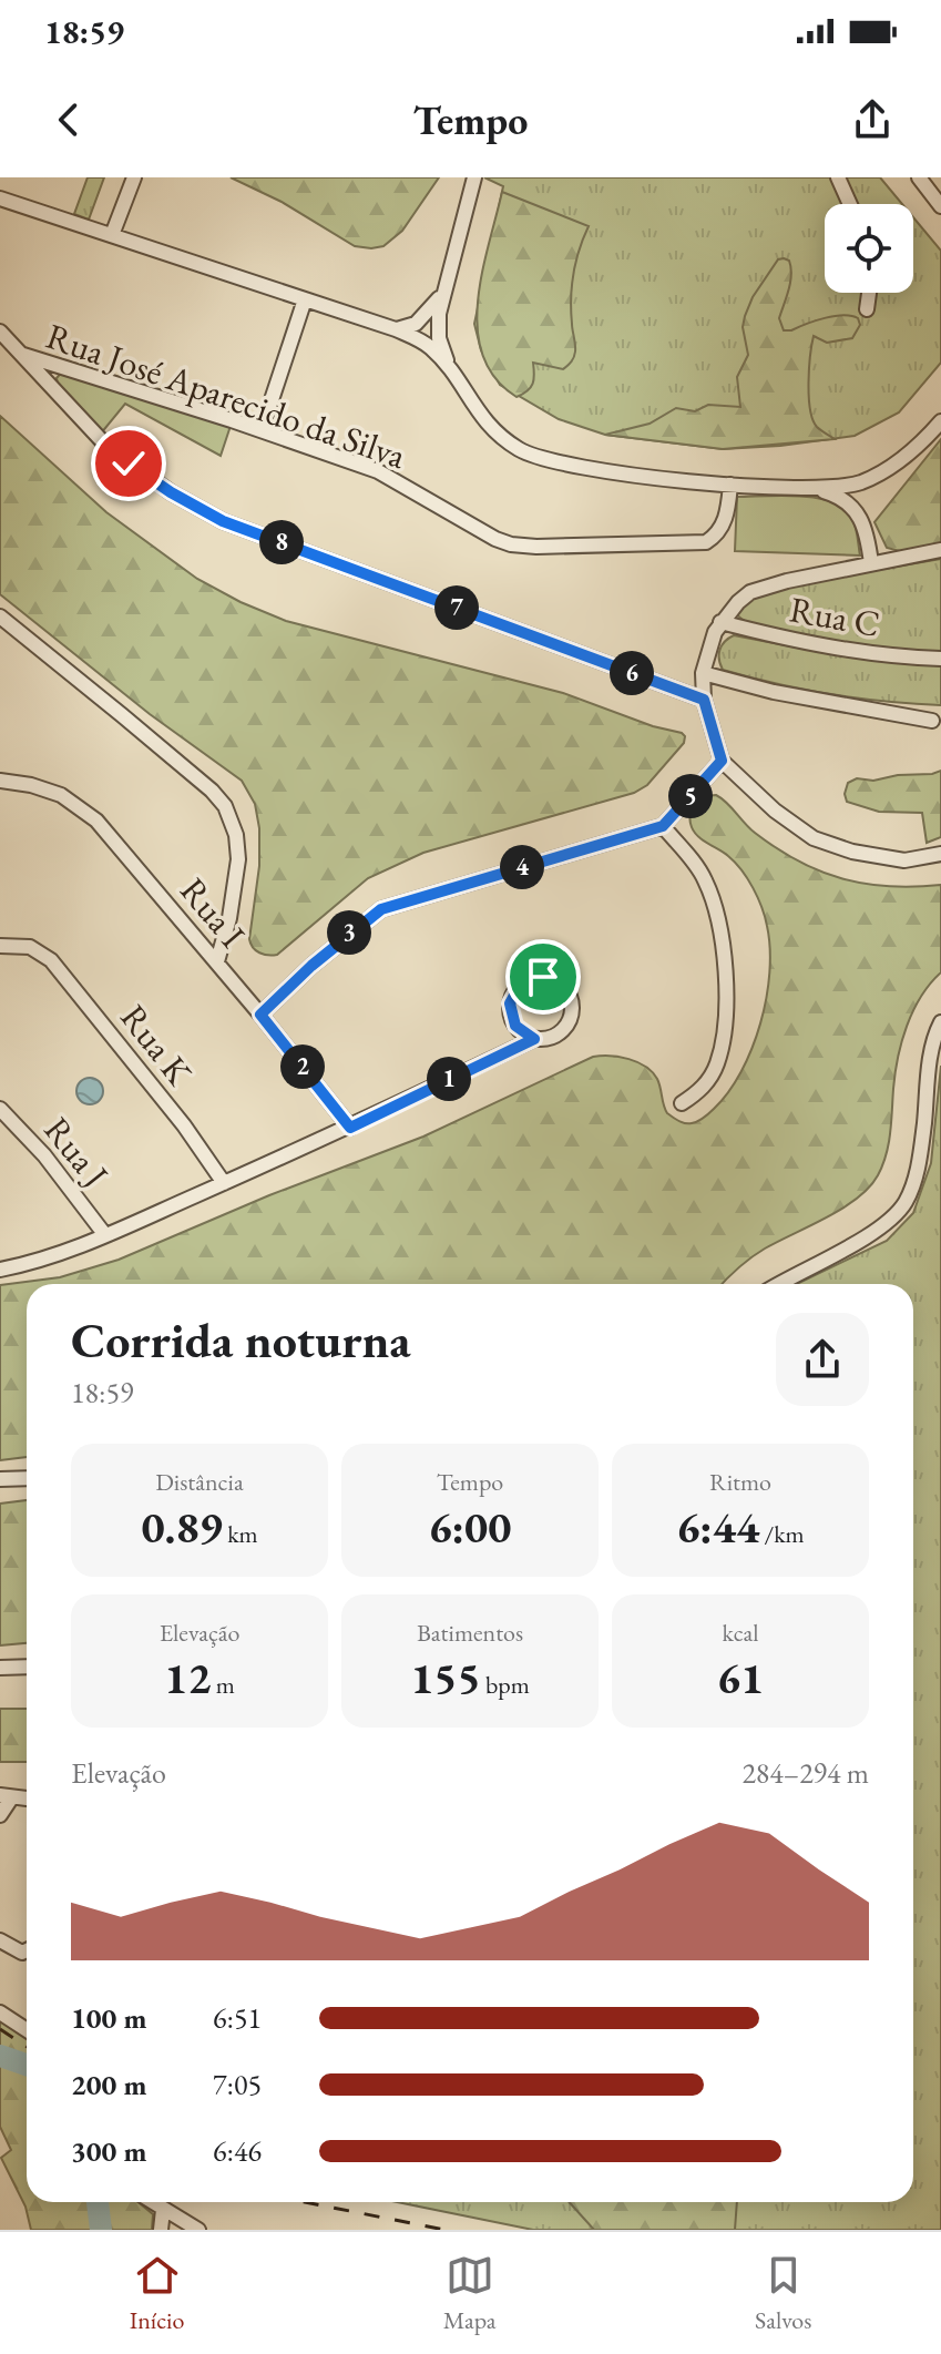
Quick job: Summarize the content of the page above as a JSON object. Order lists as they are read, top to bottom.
{
  "streets": {
    "street": [
      "Rua José Aparecido da Silva",
      "Rua C",
      "Rua I",
      "Rua K",
      "Rua J"
    ]
  },
  "page": {
    "status": "18:59",
    "header": "Tempo",
    "pins": [
      "8",
      "7",
      "6",
      "5",
      "4",
      "3",
      "2",
      "1"
    ],
    "heading": ["Corrida noturna", "18:59"],
    "stats": [
      ["Distância", "0.89 km"],
      ["Tempo", "6:00"],
      ["Ritmo", "6:44 /km"],
      ["Elevação", "12 m"],
      ["Batimentos", "155 bpm"],
      ["kcal", "61"]
    ],
    "chart": ["Elevação", "284–294 m"],
    "list": [
      {
        "name": "100 m",
        "note": "6:51"
      },
      {
        "name": "200 m",
        "note": "7:05"
      },
      {
        "name": "300 m",
        "note": "6:46"
      }
    ],
    "tabs": ["Início", "Mapa", "Salvos"]
  }
}
